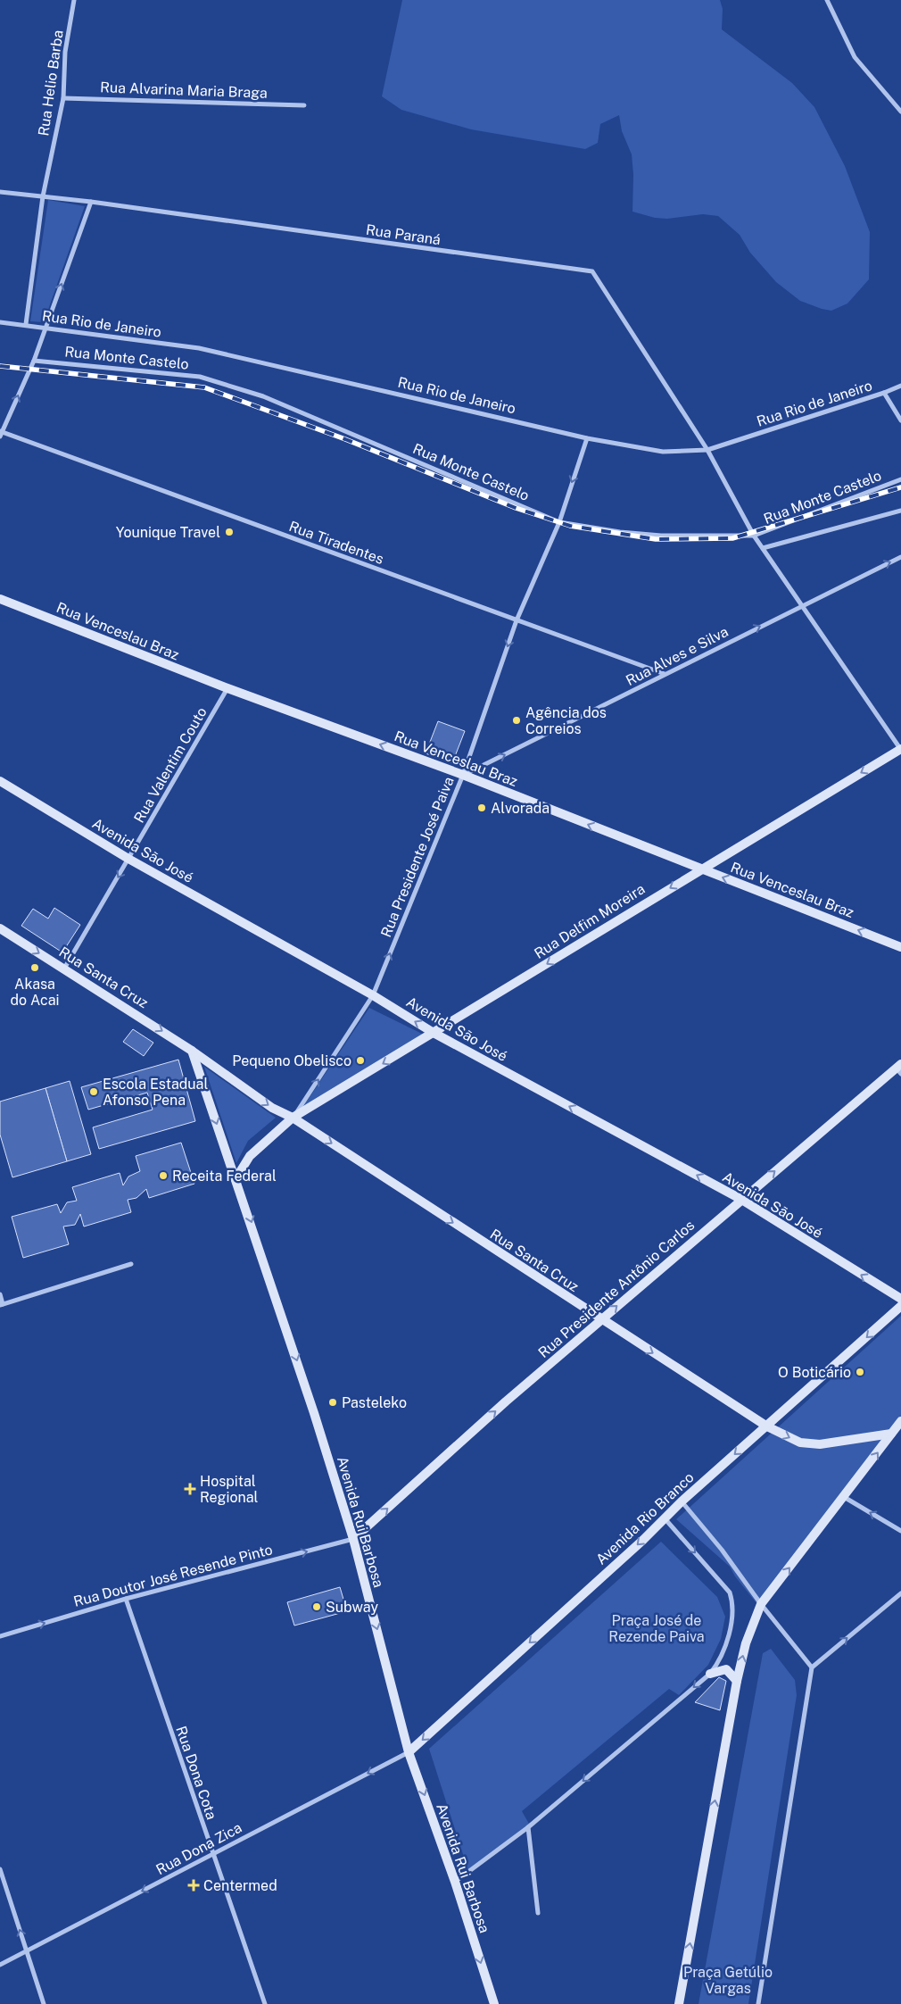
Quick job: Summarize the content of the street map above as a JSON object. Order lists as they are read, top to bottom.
{
  "streets": {
    "main road": [
      "Rua Venceslau Braz",
      "Avenida São José",
      "Rua Delfim Moreira",
      "Rua Santa Cruz",
      "Rua Presidente Antônio Carlos",
      "Avenida Rio Branco",
      "Avenida Rui Barbosa"
    ],
    "street": [
      "Rua Helio Barba",
      "Rua Alvarina Maria Braga",
      "Rua Paraná",
      "Rua Rio de Janeiro",
      "Rua Monte Castelo",
      "Rua Tiradentes",
      "Rua Alves e Silva",
      "Rua Valentim Couto",
      "Rua Presidente José Paiva",
      "Rua Doutor José Resende Pinto",
      "Rua Dona Cota",
      "Rua Dona Zica"
    ]
  },
  "crossings": [
    ["Rua Helio Barba", "Rua Alvarina Maria Braga"],
    ["Rua Helio Barba", "Rua Paraná"],
    ["Rua Helio Barba", "Rua Rio de Janeiro"],
    ["Rua Paraná", "Rua Rio de Janeiro"],
    ["Rua Paraná", "Rua Monte Castelo"],
    ["Rua Paraná", "Rua Alves e Silva"],
    ["Rua Paraná", "Rua Delfim Moreira"],
    ["Rua Rio de Janeiro", "Rua Presidente José Paiva"],
    ["Rua Monte Castelo", "Rua Presidente José Paiva"],
    ["Rua Tiradentes", "Rua Alves e Silva"],
    ["Rua Tiradentes", "Rua Presidente José Paiva"],
    ["Rua Venceslau Braz", "Rua Alves e Silva"],
    ["Rua Venceslau Braz", "Rua Valentim Couto"],
    ["Rua Venceslau Braz", "Rua Presidente José Paiva"],
    ["Rua Venceslau Braz", "Rua Delfim Moreira"],
    ["Rua Alves e Silva", "Rua Presidente José Paiva"],
    ["Rua Valentim Couto", "Avenida São José"],
    ["Rua Valentim Couto", "Rua Santa Cruz"],
    ["Avenida São José", "Rua Presidente José Paiva"],
    ["Avenida São José", "Rua Delfim Moreira"],
    ["Avenida São José", "Rua Presidente Antônio Carlos"],
    ["Rua Presidente José Paiva", "Rua Delfim Moreira"],
    ["Rua Presidente José Paiva", "Rua Santa Cruz"],
    ["Rua Delfim Moreira", "Rua Santa Cruz"],
    ["Rua Delfim Moreira", "Avenida Rui Barbosa"],
    ["Rua Santa Cruz", "Rua Presidente Antônio Carlos"],
    ["Rua Santa Cruz", "Avenida Rio Branco"],
    ["Rua Santa Cruz", "Avenida Rui Barbosa"],
    ["Rua Presidente Antônio Carlos", "Avenida Rui Barbosa"],
    ["Rua Presidente Antônio Carlos", "Rua Doutor José Resende Pinto"],
    ["Avenida Rio Branco", "Avenida Rui Barbosa"],
    ["Avenida Rio Branco", "Rua Dona Zica"],
    ["Avenida Rui Barbosa", "Rua Doutor José Resende Pinto"],
    ["Avenida Rui Barbosa", "Rua Dona Zica"],
    ["Rua Doutor José Resende Pinto", "Rua Dona Cota"],
    ["Rua Dona Cota", "Rua Dona Zica"]
  ],
  "one_way": [
    "Rua Venceslau Braz",
    "Rua Alves e Silva",
    "Rua Valentim Couto",
    "Avenida São José",
    "Rua Delfim Moreira",
    "Rua Santa Cruz",
    "Rua Presidente Antônio Carlos",
    "Avenida Rio Branco",
    "Avenida Rui Barbosa",
    "Rua Doutor José Resende Pinto",
    "Rua Dona Zica"
  ],
  "parks": ["Praça José de Rezende Paiva", "Praça Getúlio Vargas"],
  "places": {
    "other": [
      "Younique Travel",
      "Agência dos Correios",
      "Alvorada",
      "Akasa do Acai",
      "Pequeno Obelisco",
      "Escola Estadual Afonso Pena",
      "Receita Federal",
      "O Boticário",
      "Pasteleko",
      "Subway"
    ],
    "health": ["Hospital Regional", "Centermed"]
  }
}
